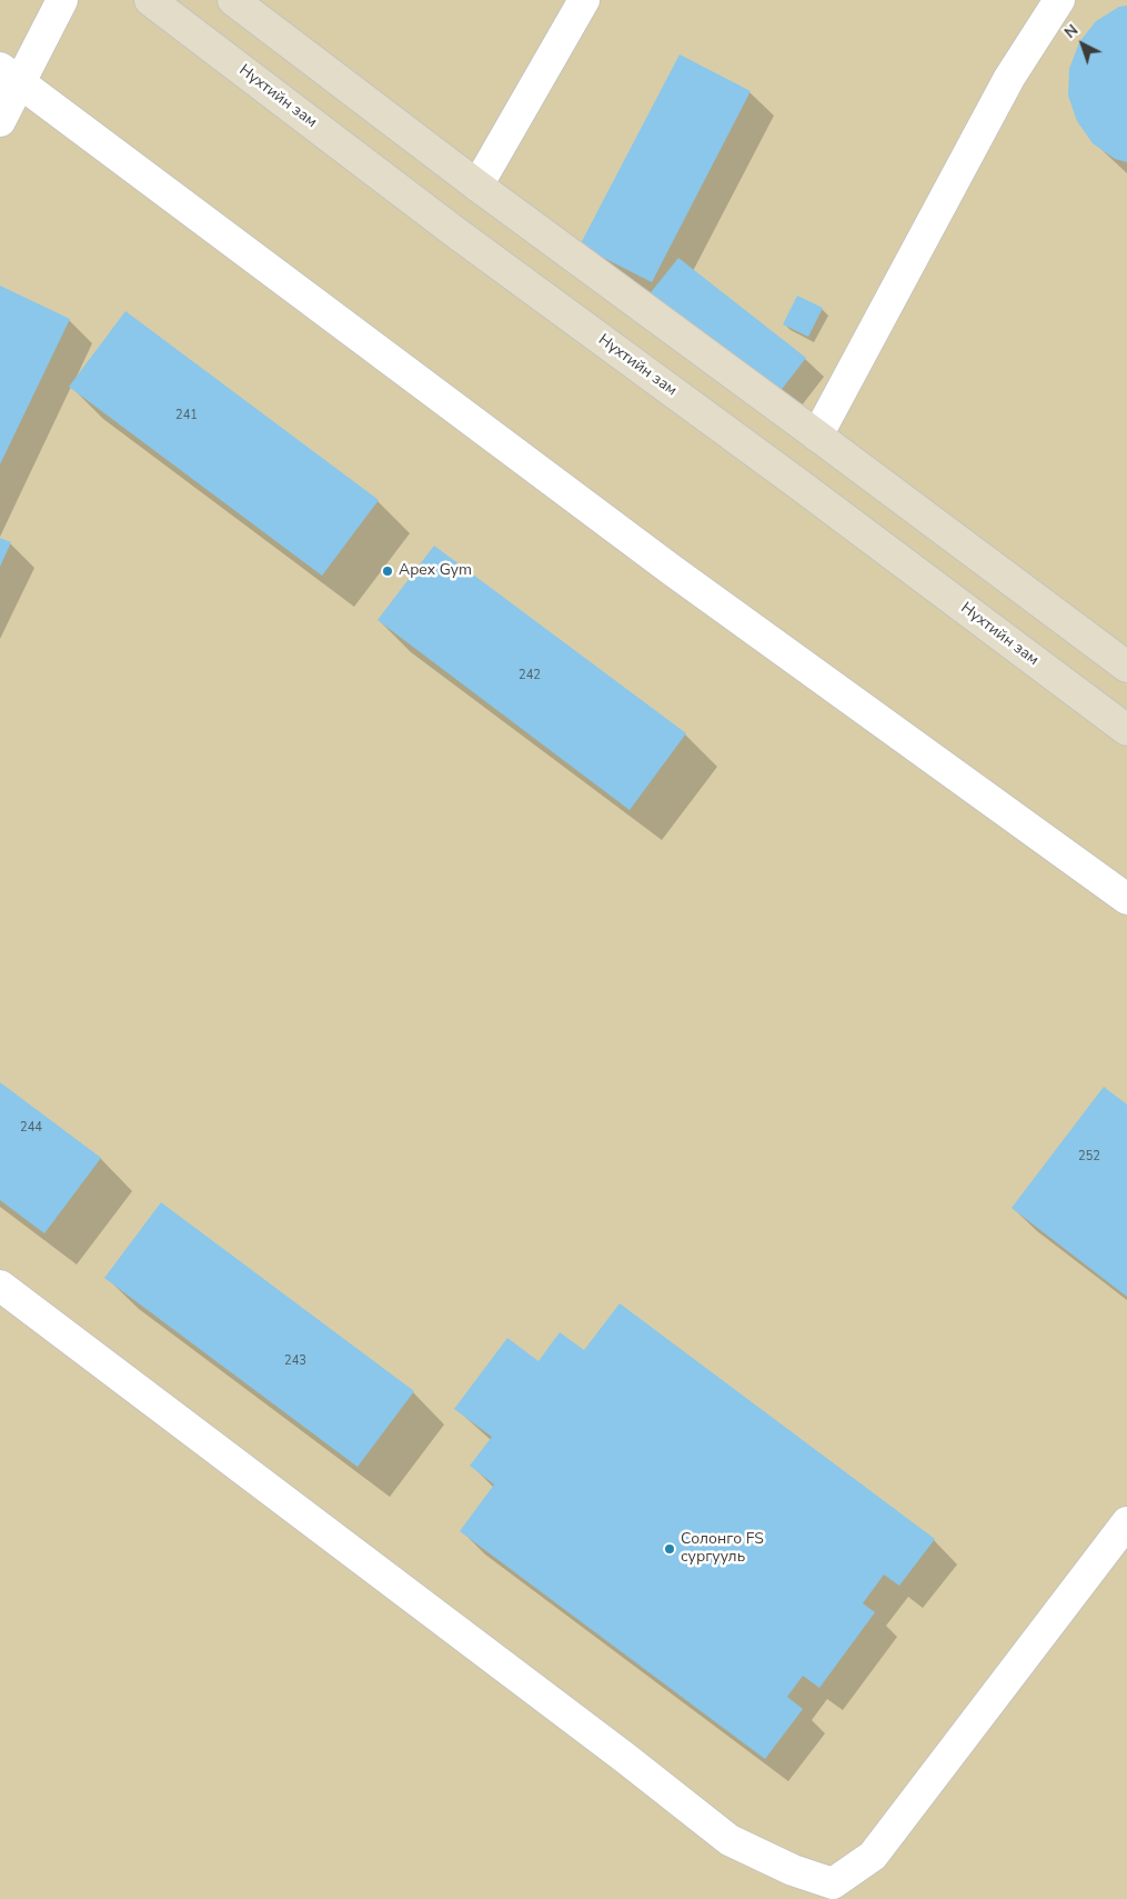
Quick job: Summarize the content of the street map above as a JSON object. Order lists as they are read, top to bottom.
{
  "streets": {
    "main road": ["Нүхтийн зам"]
  },
  "places": ["Apex Gym", "Солонго FS сургууль"],
  "house_numbers": [
    "241",
    "242",
    "244",
    "252",
    "243"
  ],
  "north": "top left"
}
